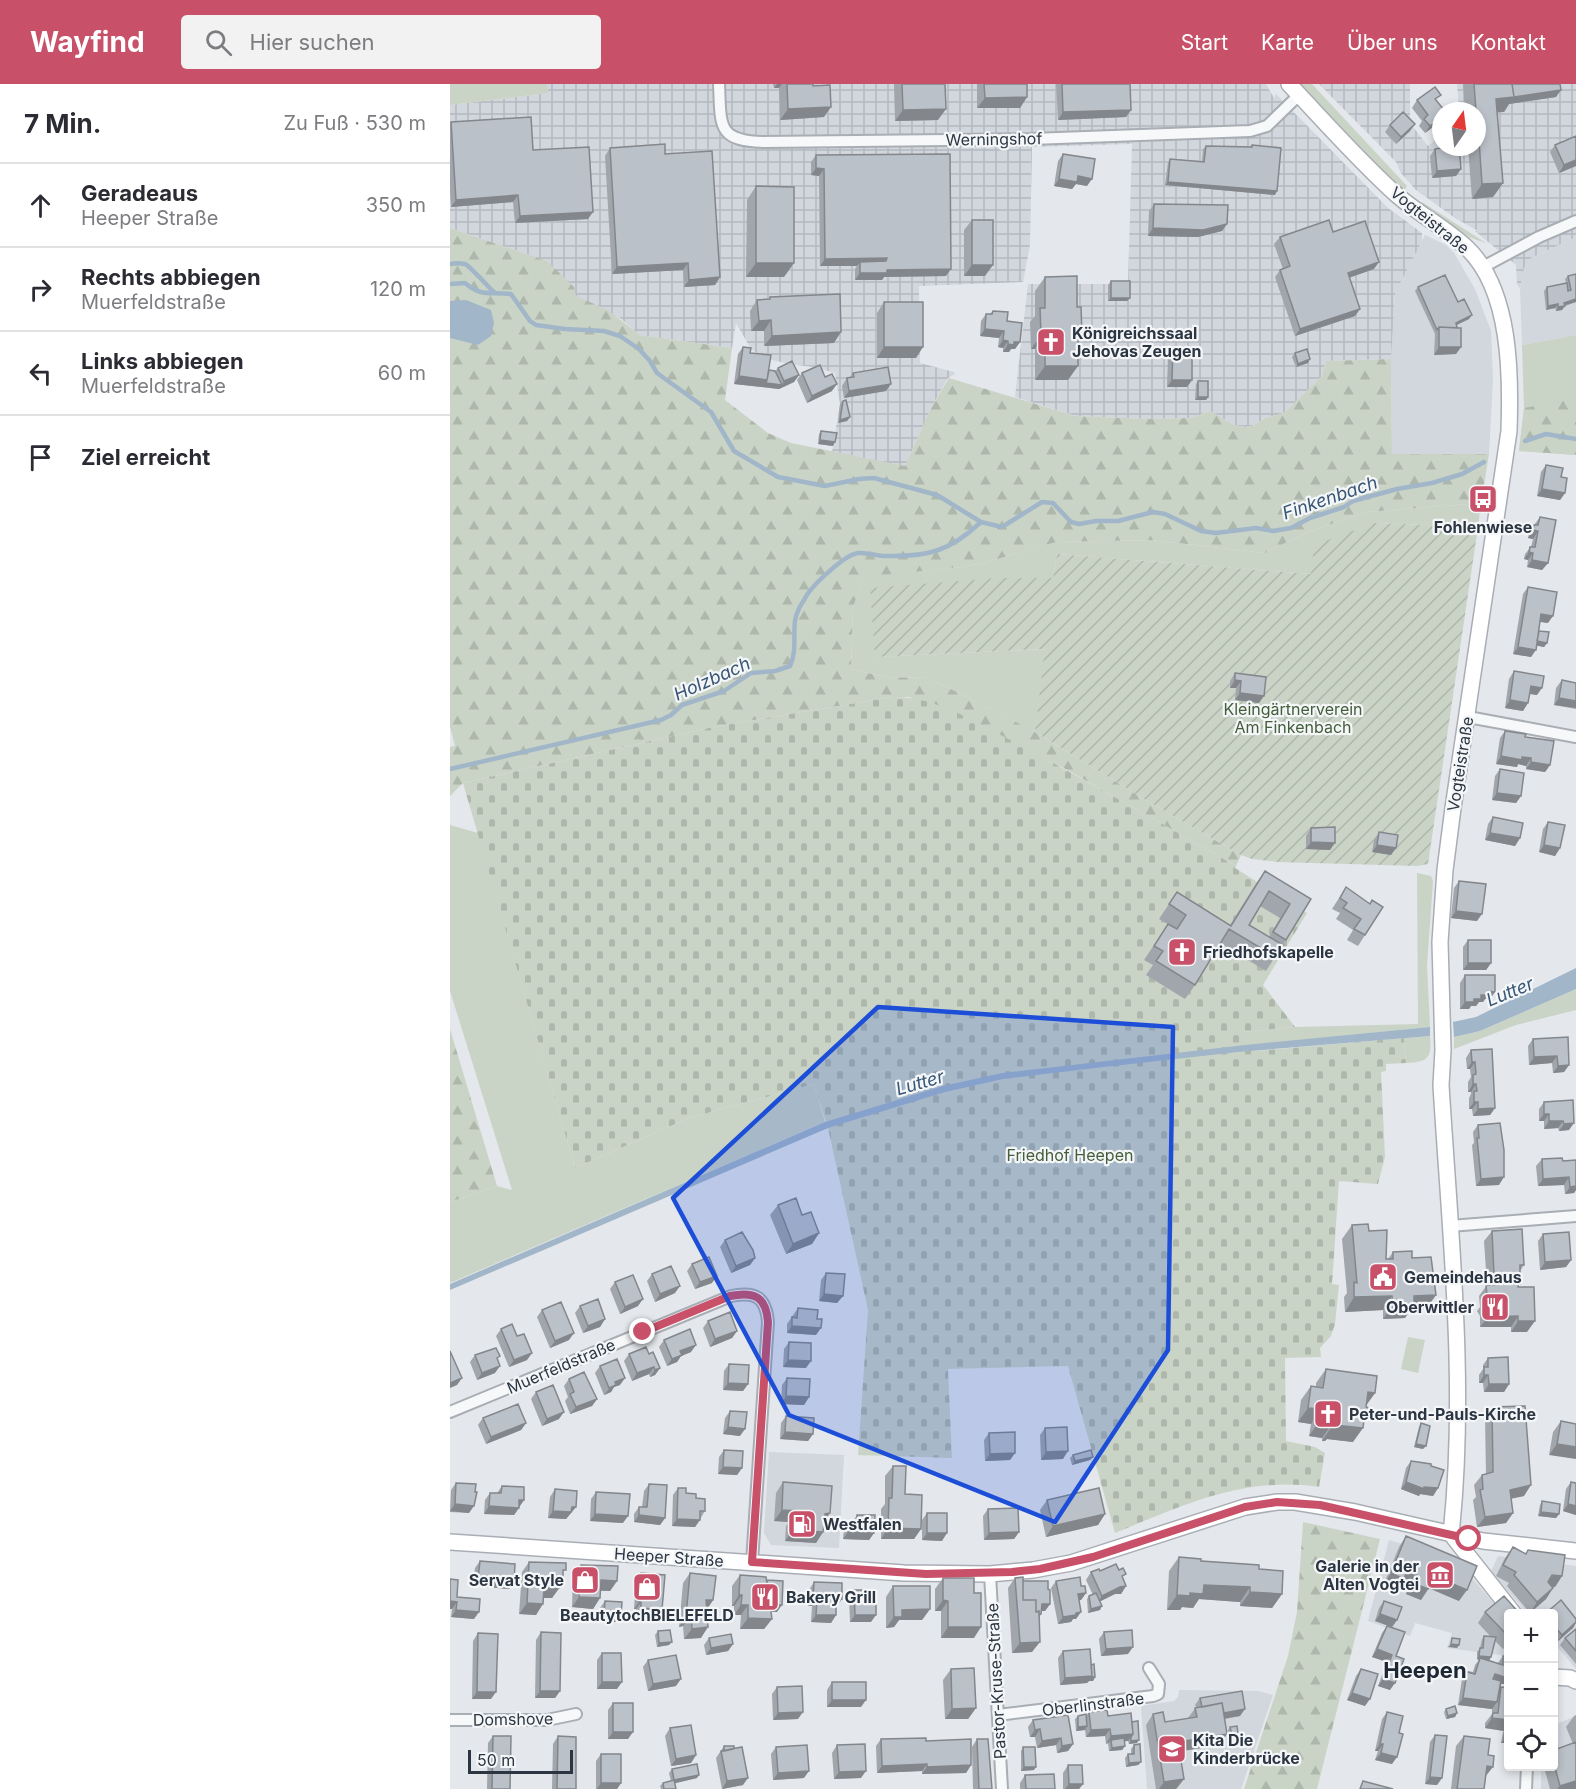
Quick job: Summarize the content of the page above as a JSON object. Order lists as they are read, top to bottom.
{
  "streets": {
    "street": [
      "Werningshof",
      "Vogteistraße",
      "Muerfeldstraße",
      "Heeper Straße",
      "Pastor-Kruse-Straße",
      "Oberlinstraße",
      "Domshove"
    ]
  },
  "crossings": [
    ["Werningshof", "Vogteistraße"],
    ["Vogteistraße", "Heeper Straße"],
    ["Muerfeldstraße", "Heeper Straße"],
    ["Heeper Straße", "Pastor-Kruse-Straße"],
    ["Pastor-Kruse-Straße", "Oberlinstraße"]
  ],
  "districts": ["Heepen"],
  "water": ["Finkenbach", "Holzbach", "Lutter"],
  "parks": ["Kleingärtnerverein Am Finkenbach", "Friedhof Heepen"],
  "places": {
    "church": ["Königreichssaal Jehovas Zeugen", "Friedhofskapelle", "Peter-und-Pauls-Kirche"],
    "bus stop": ["Fohlenwiese"],
    "public building": ["Gemeindehaus"],
    "restaurant": ["Oberwittler", "Bakery Grill"],
    "fuel station": ["Westfalen"],
    "museum": ["Galerie in der Alten Vogtei"],
    "shop": ["Servat Style", "BeautytochBIELEFELD"],
    "school or university": ["Kita Die Kinderbrücke"]
  },
  "scale_bar": "50 m",
  "north": "top",
  "page": {
    "header": "Wayfind",
    "search": "Hier suchen",
    "nav": [
      "Start",
      "Karte",
      "Über uns",
      "Kontakt"
    ],
    "heading": ["7 Min.", "Zu Fuß · 530 m"],
    "list": [
      ["Geradeaus", "Heeper Straße", "350 m"],
      ["Rechts abbiegen", "Muerfeldstraße", "120 m"],
      ["Links abbiegen", "Muerfeldstraße", "60 m"],
      "Ziel erreicht"
    ],
    "map_buttons": ["+", "−"],
    "scale": "50 m"
  }
}
